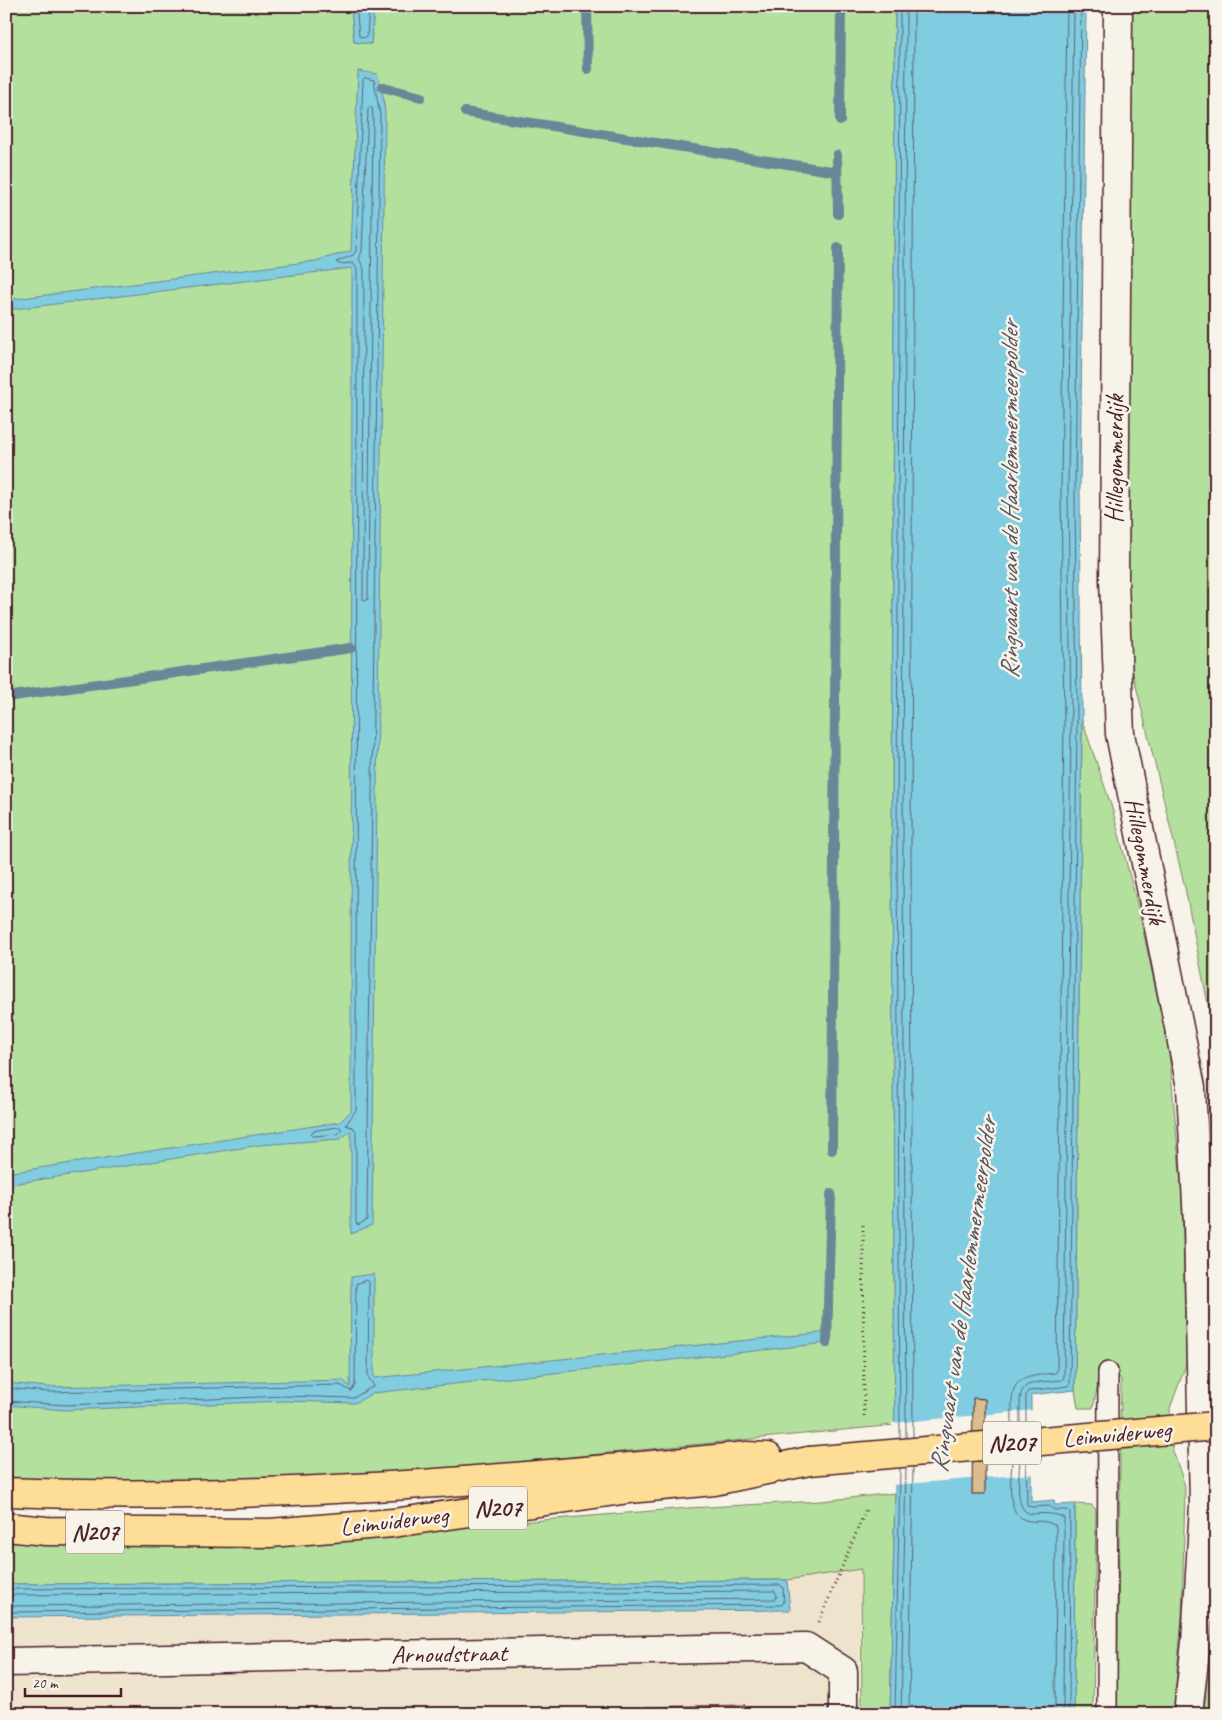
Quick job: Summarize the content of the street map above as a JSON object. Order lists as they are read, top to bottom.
{
  "streets": {
    "main road": ["Leimuiderweg", "N207"],
    "street": ["Hillegommerdijk", "Arnoudstraat"]
  },
  "water": ["Ringvaart van de Haarlemmermeerpolder"],
  "scale_bar": "20 m"
}
